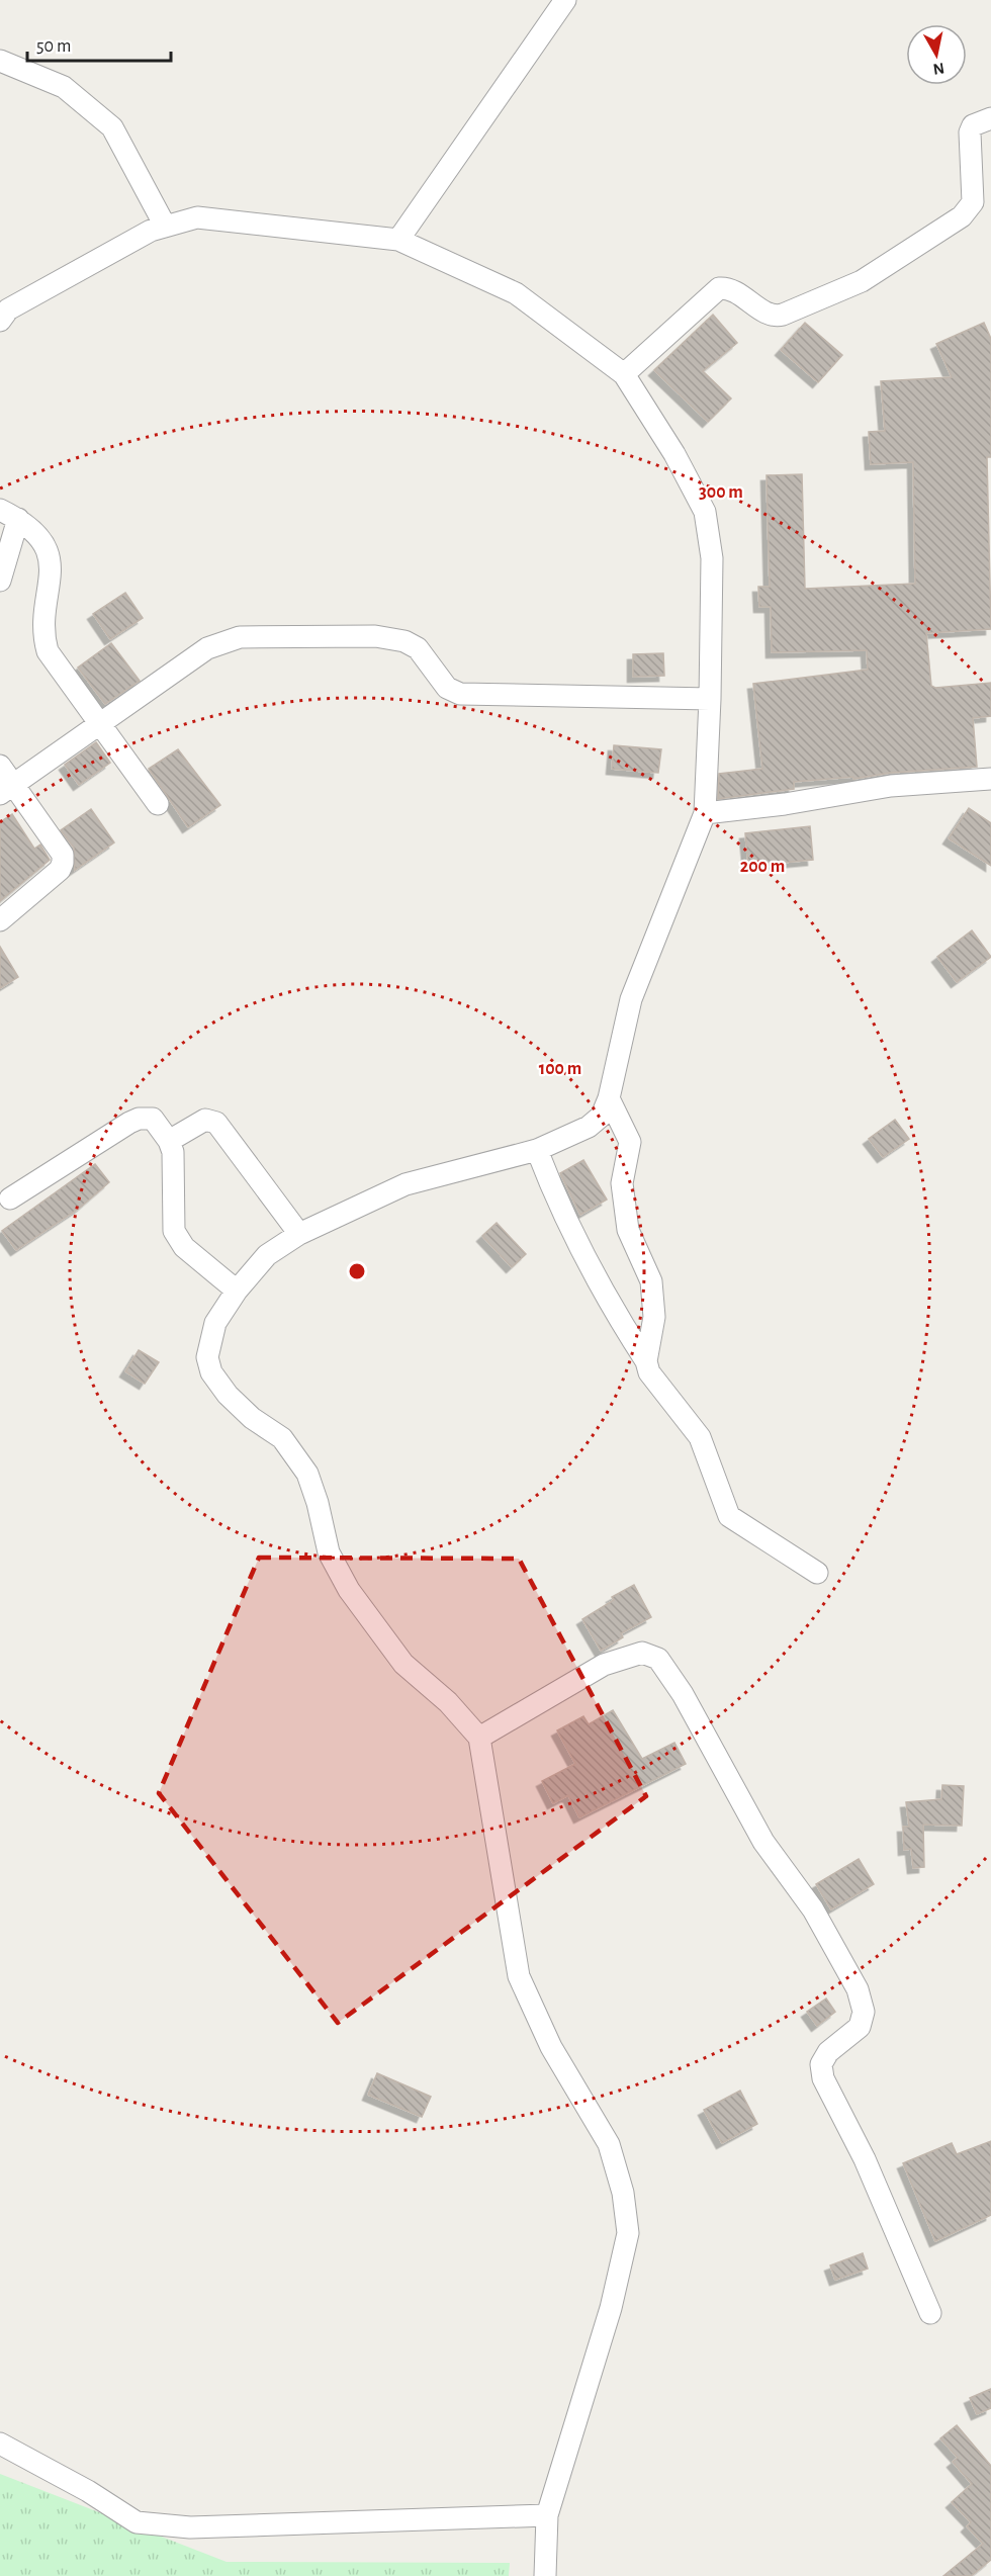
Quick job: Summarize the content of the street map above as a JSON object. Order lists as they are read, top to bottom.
{
  "scale_bar": "50 m",
  "north": "bottom",
  "rings": ["300 m", "200 m", "100 m"]
}
